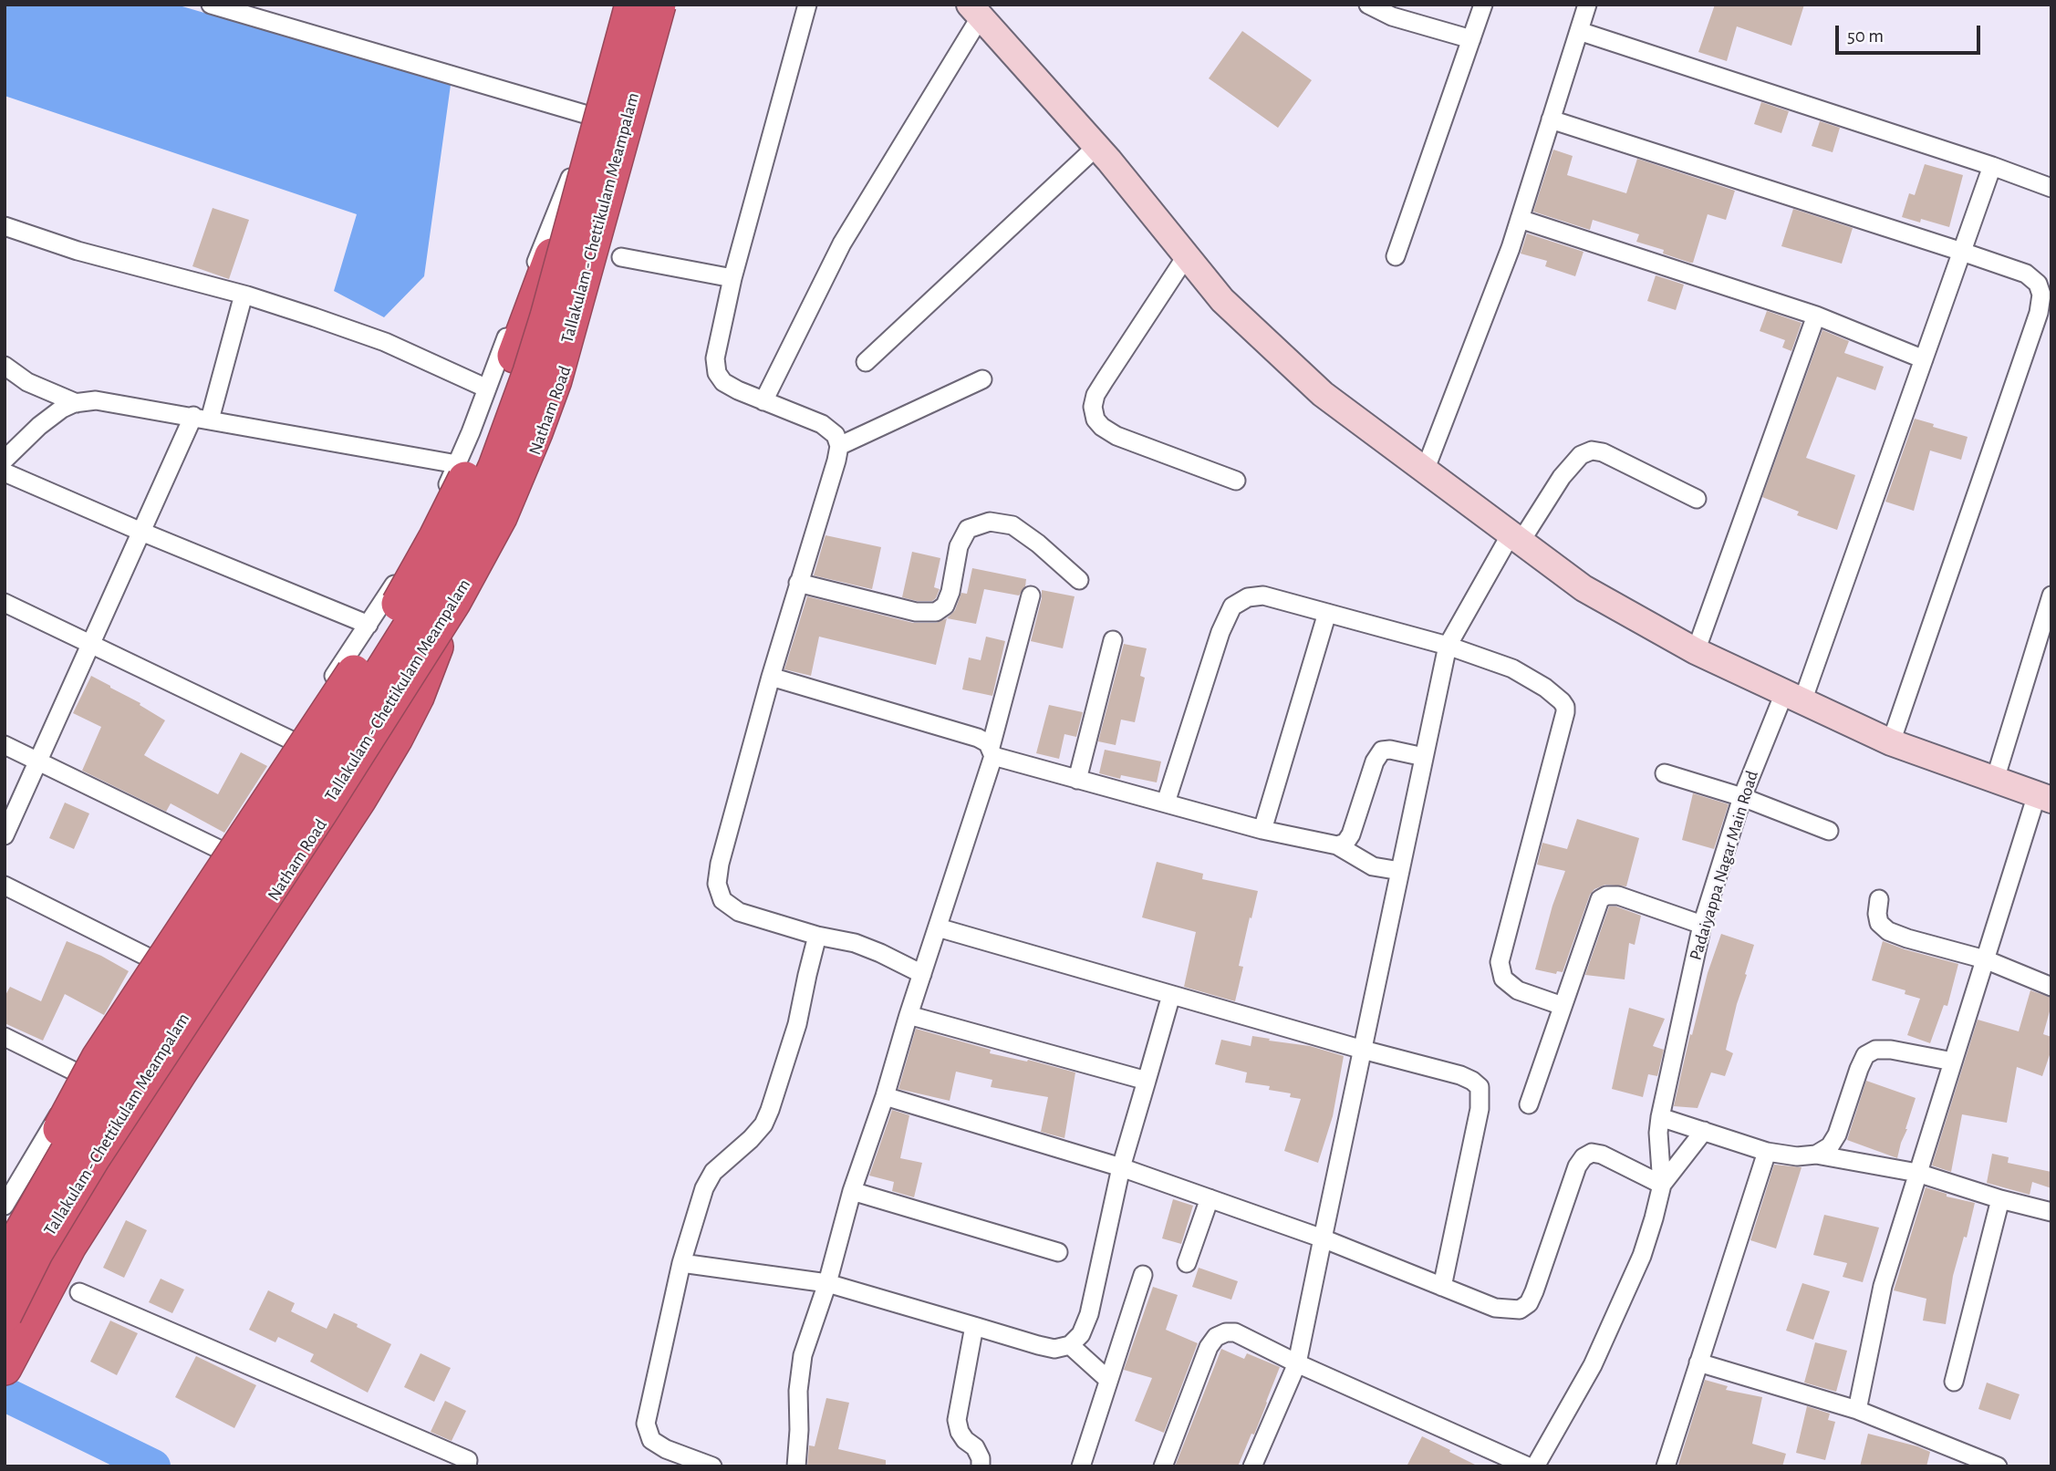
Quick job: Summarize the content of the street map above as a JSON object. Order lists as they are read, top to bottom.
{
  "streets": {
    "highway": ["Tallakulam - Chettikulam Meampalam"],
    "main road": ["Natham Road"],
    "street": ["Padaiyappa Nagar Main Road"]
  },
  "scale_bar": "50 m"
}
